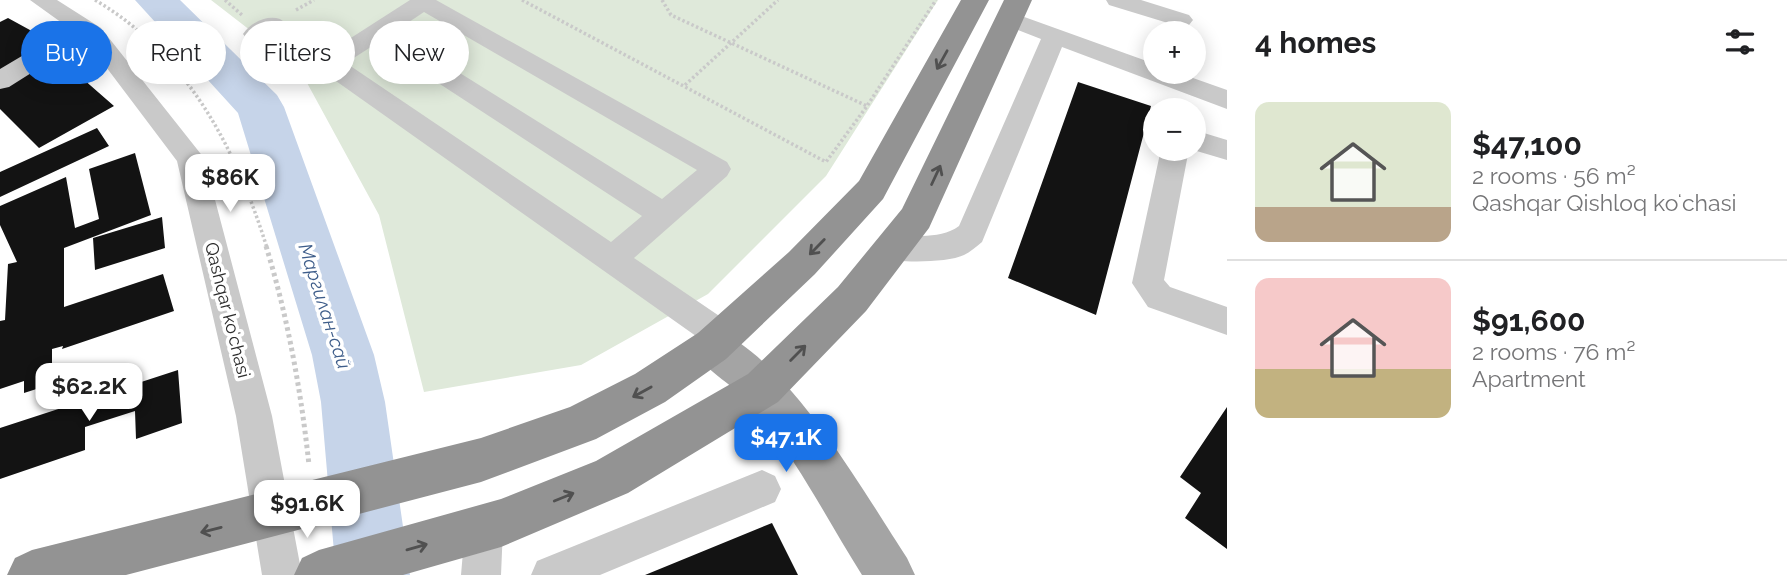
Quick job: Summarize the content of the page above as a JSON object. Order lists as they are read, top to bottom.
{
  "streets": {
    "street": ["Qashqar koʻchasi"]
  },
  "water": ["Маргилан-сай"],
  "page": {
    "heading": "4 homes",
    "map_buttons": ["+", "−"],
    "chip": [
      "Buy",
      "Rent",
      "Filters",
      "New"
    ],
    "list": [
      {
        "name": "$47,100",
        "note": "2 rooms · 56 m² · Qashqar Qishloq koʻchasi"
      },
      {
        "name": "$91,600",
        "note": "2 rooms · 76 m² · Apartment"
      }
    ],
    "price": [
      "$86K",
      "$62.2K",
      "$47.1K",
      "$91.6K"
    ]
  }
}
